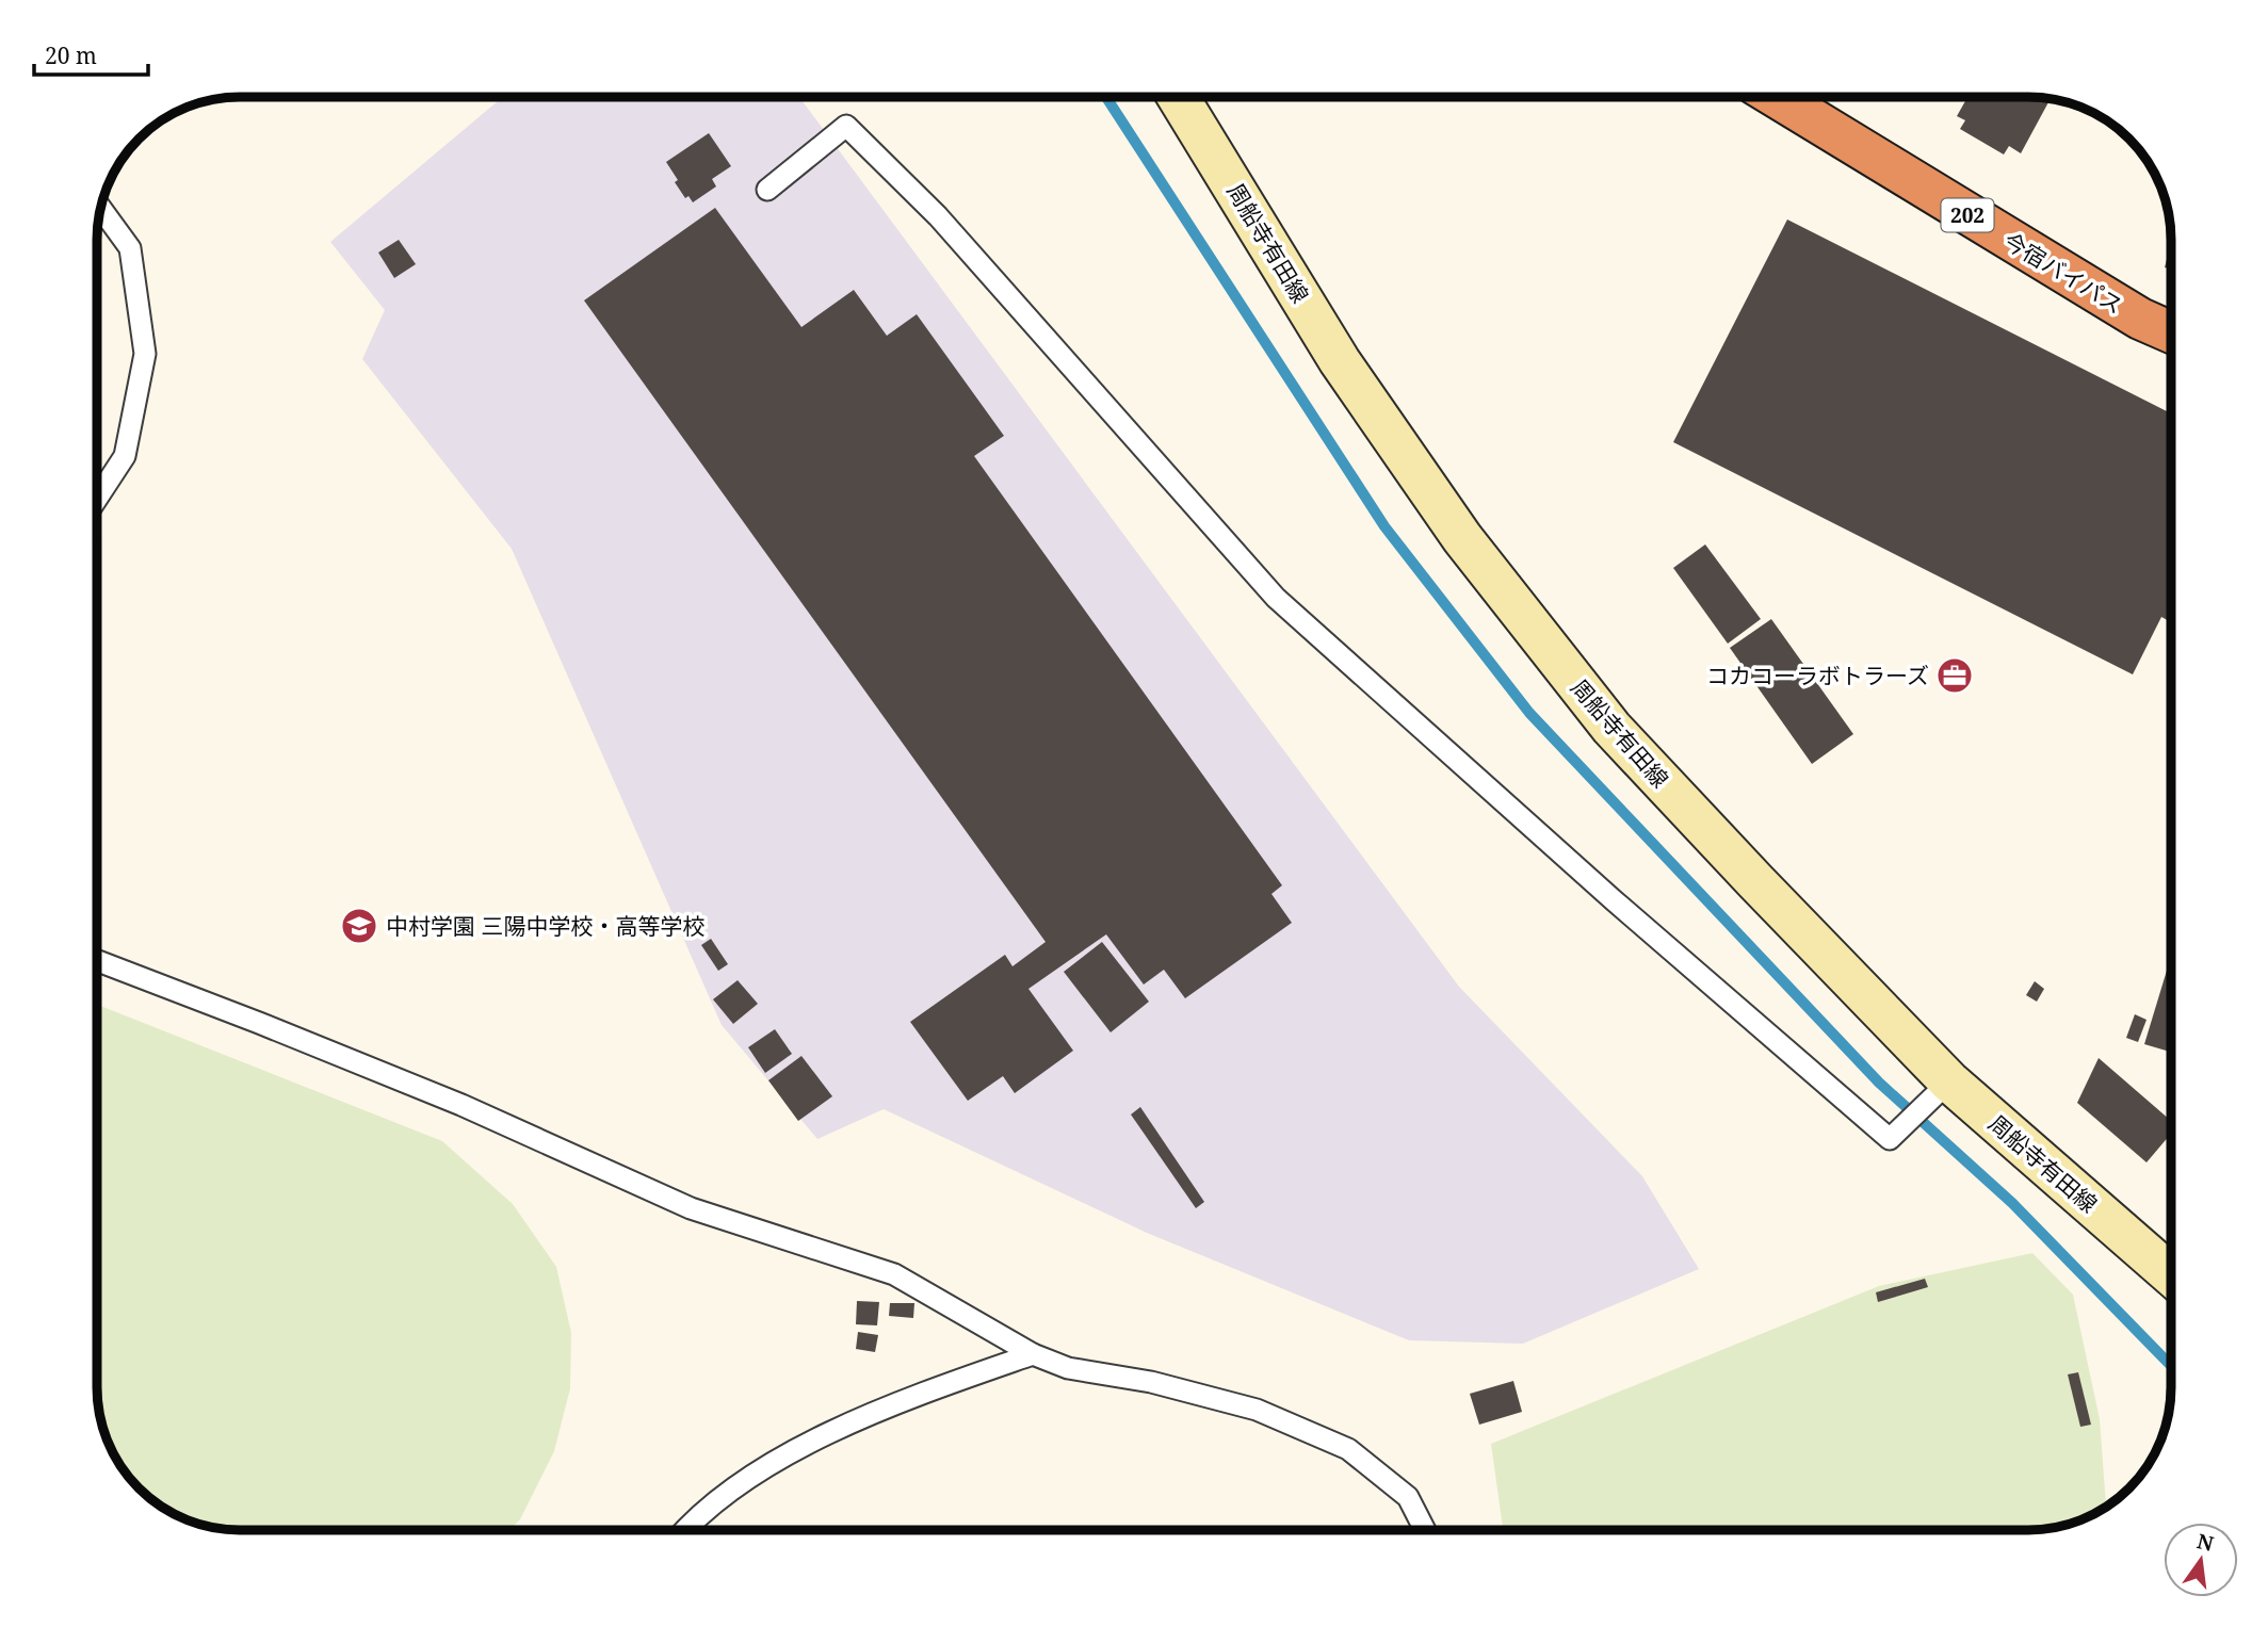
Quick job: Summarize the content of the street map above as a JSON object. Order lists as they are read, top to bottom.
{
  "streets": {
    "highway": ["202", "今宿バイパス"],
    "main road": ["周船寺有田線"]
  },
  "places": {
    "office": ["コカコーラボトラーズ"],
    "school or university": ["中村学園 三陽中学校・高等学校"]
  },
  "scale_bar": "20 m",
  "north": "top"
}
